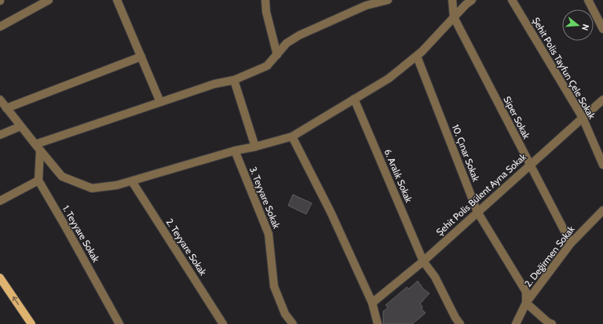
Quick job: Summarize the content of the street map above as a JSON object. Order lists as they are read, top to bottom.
{
  "streets": {
    "street": [
      "Şehit Polis Tayfun Çele Sokak",
      "Siper Sokak",
      "10. Çınar Sokak",
      "6. Aralık Sokak",
      "Şehit Polis Bülent Ayna Sokak",
      "3. Teyyare Sokak",
      "1. Teyyare Sokak",
      "2. Teyyare Sokak",
      "2. Değirmen Sokak"
    ]
  },
  "crossings": [
    ["Şehit Polis Tayfun Çele Sokak", "Şehit Polis Bülent Ayna Sokak"],
    ["Siper Sokak", "Şehit Polis Bülent Ayna Sokak"],
    ["Siper Sokak", "2. Değirmen Sokak"],
    ["10. Çınar Sokak", "Şehit Polis Bülent Ayna Sokak"],
    ["10. Çınar Sokak", "2. Değirmen Sokak"],
    ["6. Aralık Sokak", "Şehit Polis Bülent Ayna Sokak"]
  ],
  "north": "right"
}
